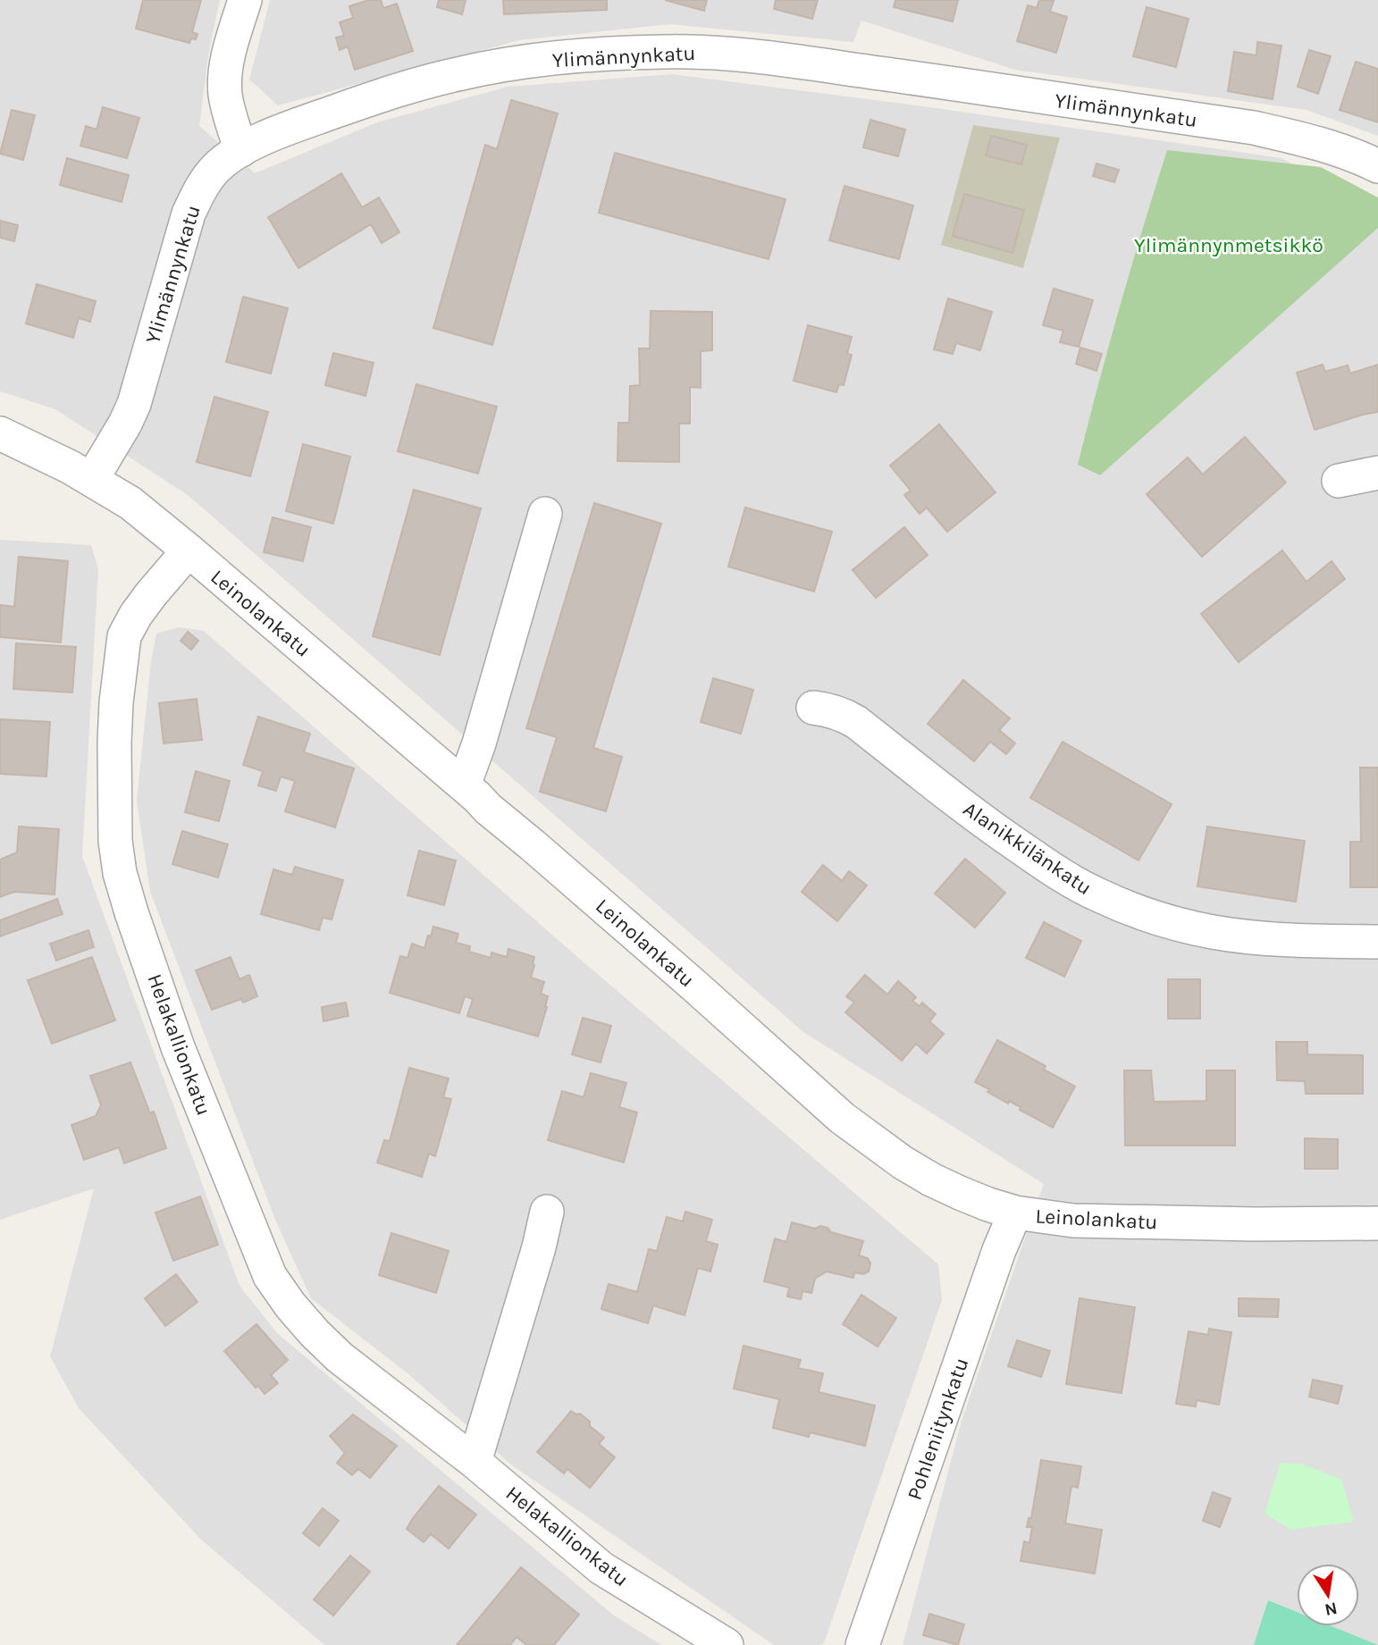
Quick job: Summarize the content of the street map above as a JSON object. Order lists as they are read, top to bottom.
{
  "streets": {
    "street": [
      "Ylimännynkatu",
      "Leinolankatu",
      "Alanikkilänkatu",
      "Helakallionkatu",
      "Pohleniitynkatu"
    ]
  },
  "crossings": [
    ["Ylimännynkatu", "Leinolankatu"],
    ["Leinolankatu", "Helakallionkatu"],
    ["Leinolankatu", "Pohleniitynkatu"]
  ],
  "parks": ["Ylimännynmetsikkö"],
  "north": "bottom"
}
